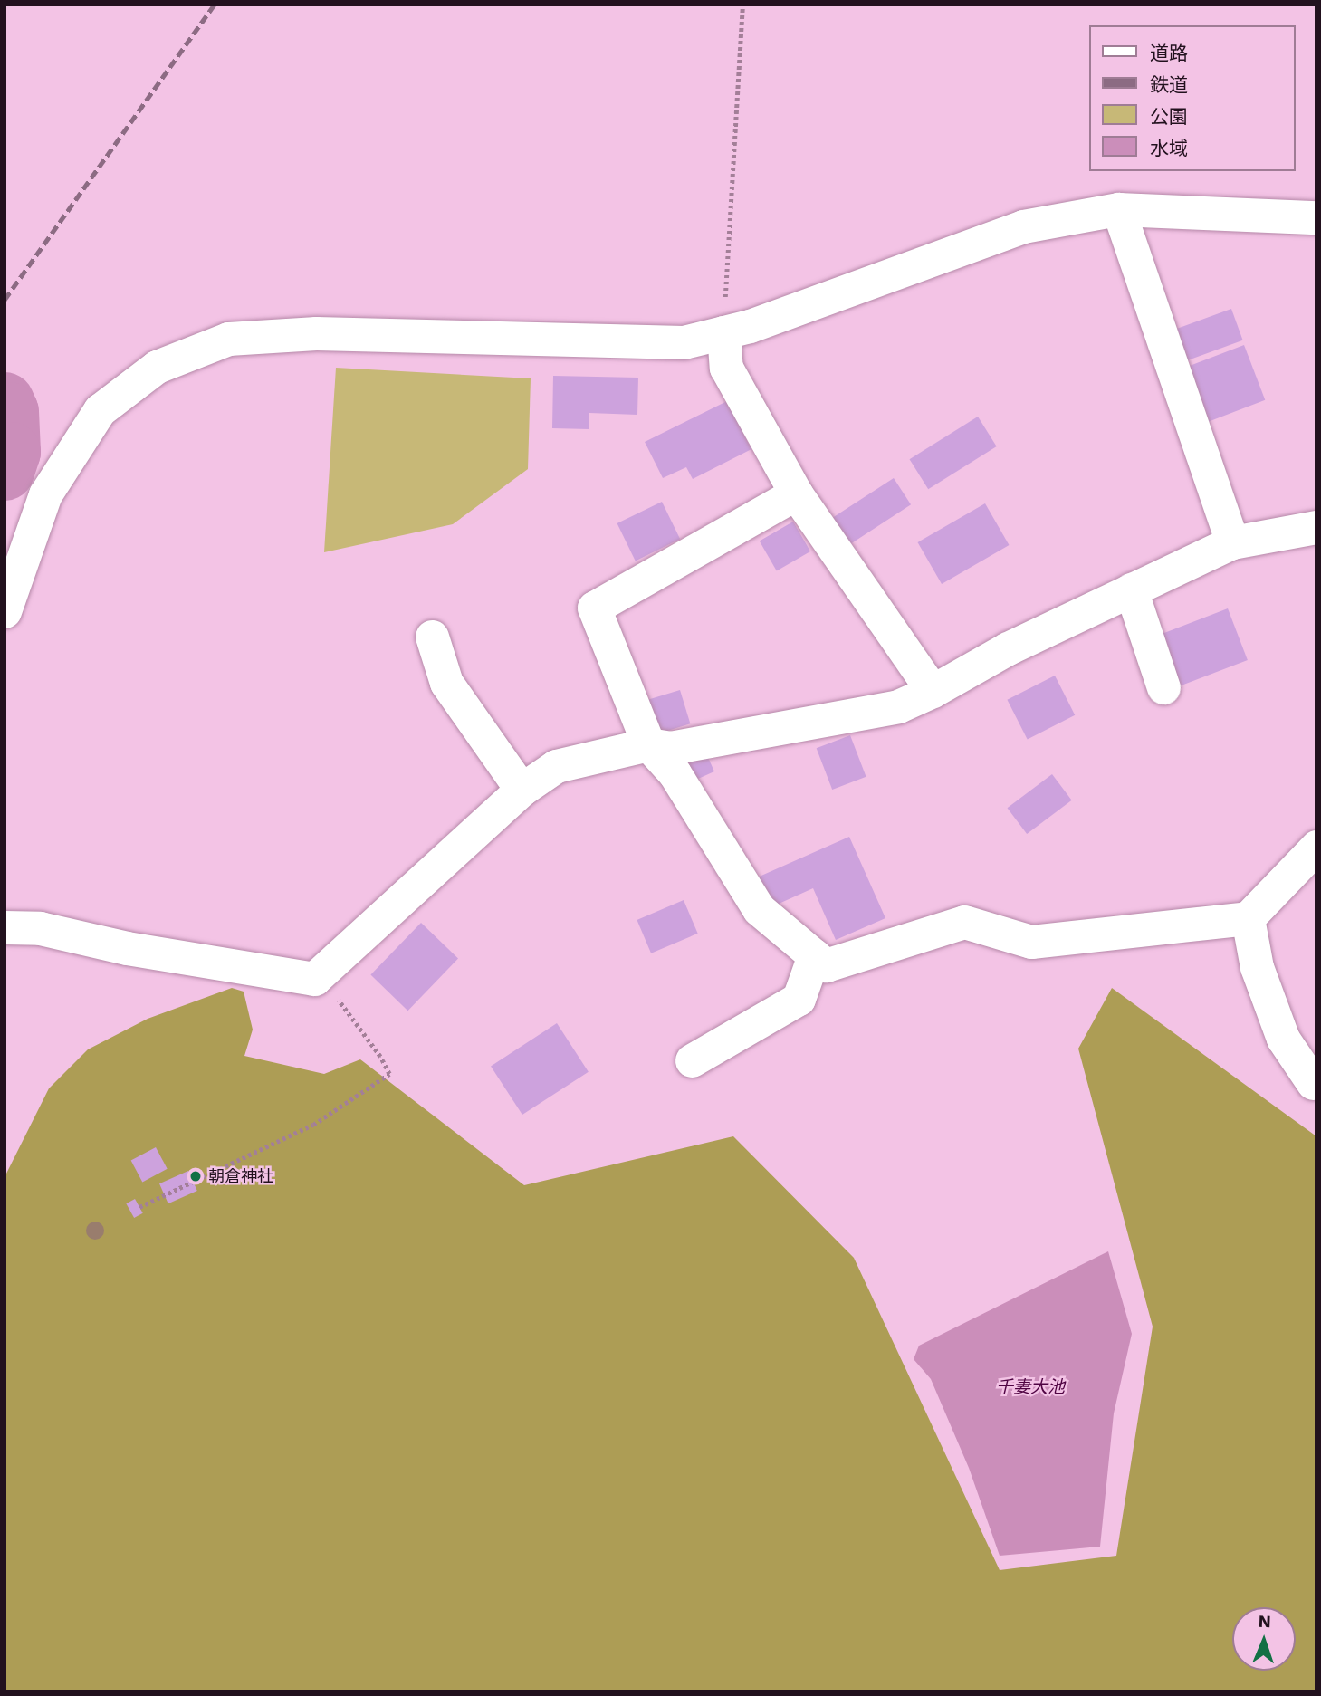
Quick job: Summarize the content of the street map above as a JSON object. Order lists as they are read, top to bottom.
{
  "water": ["千妻大池"],
  "places": ["朝倉神社"],
  "legend": [
    "道路",
    "鉄道",
    "公園",
    "水域"
  ],
  "north": "top"
}
